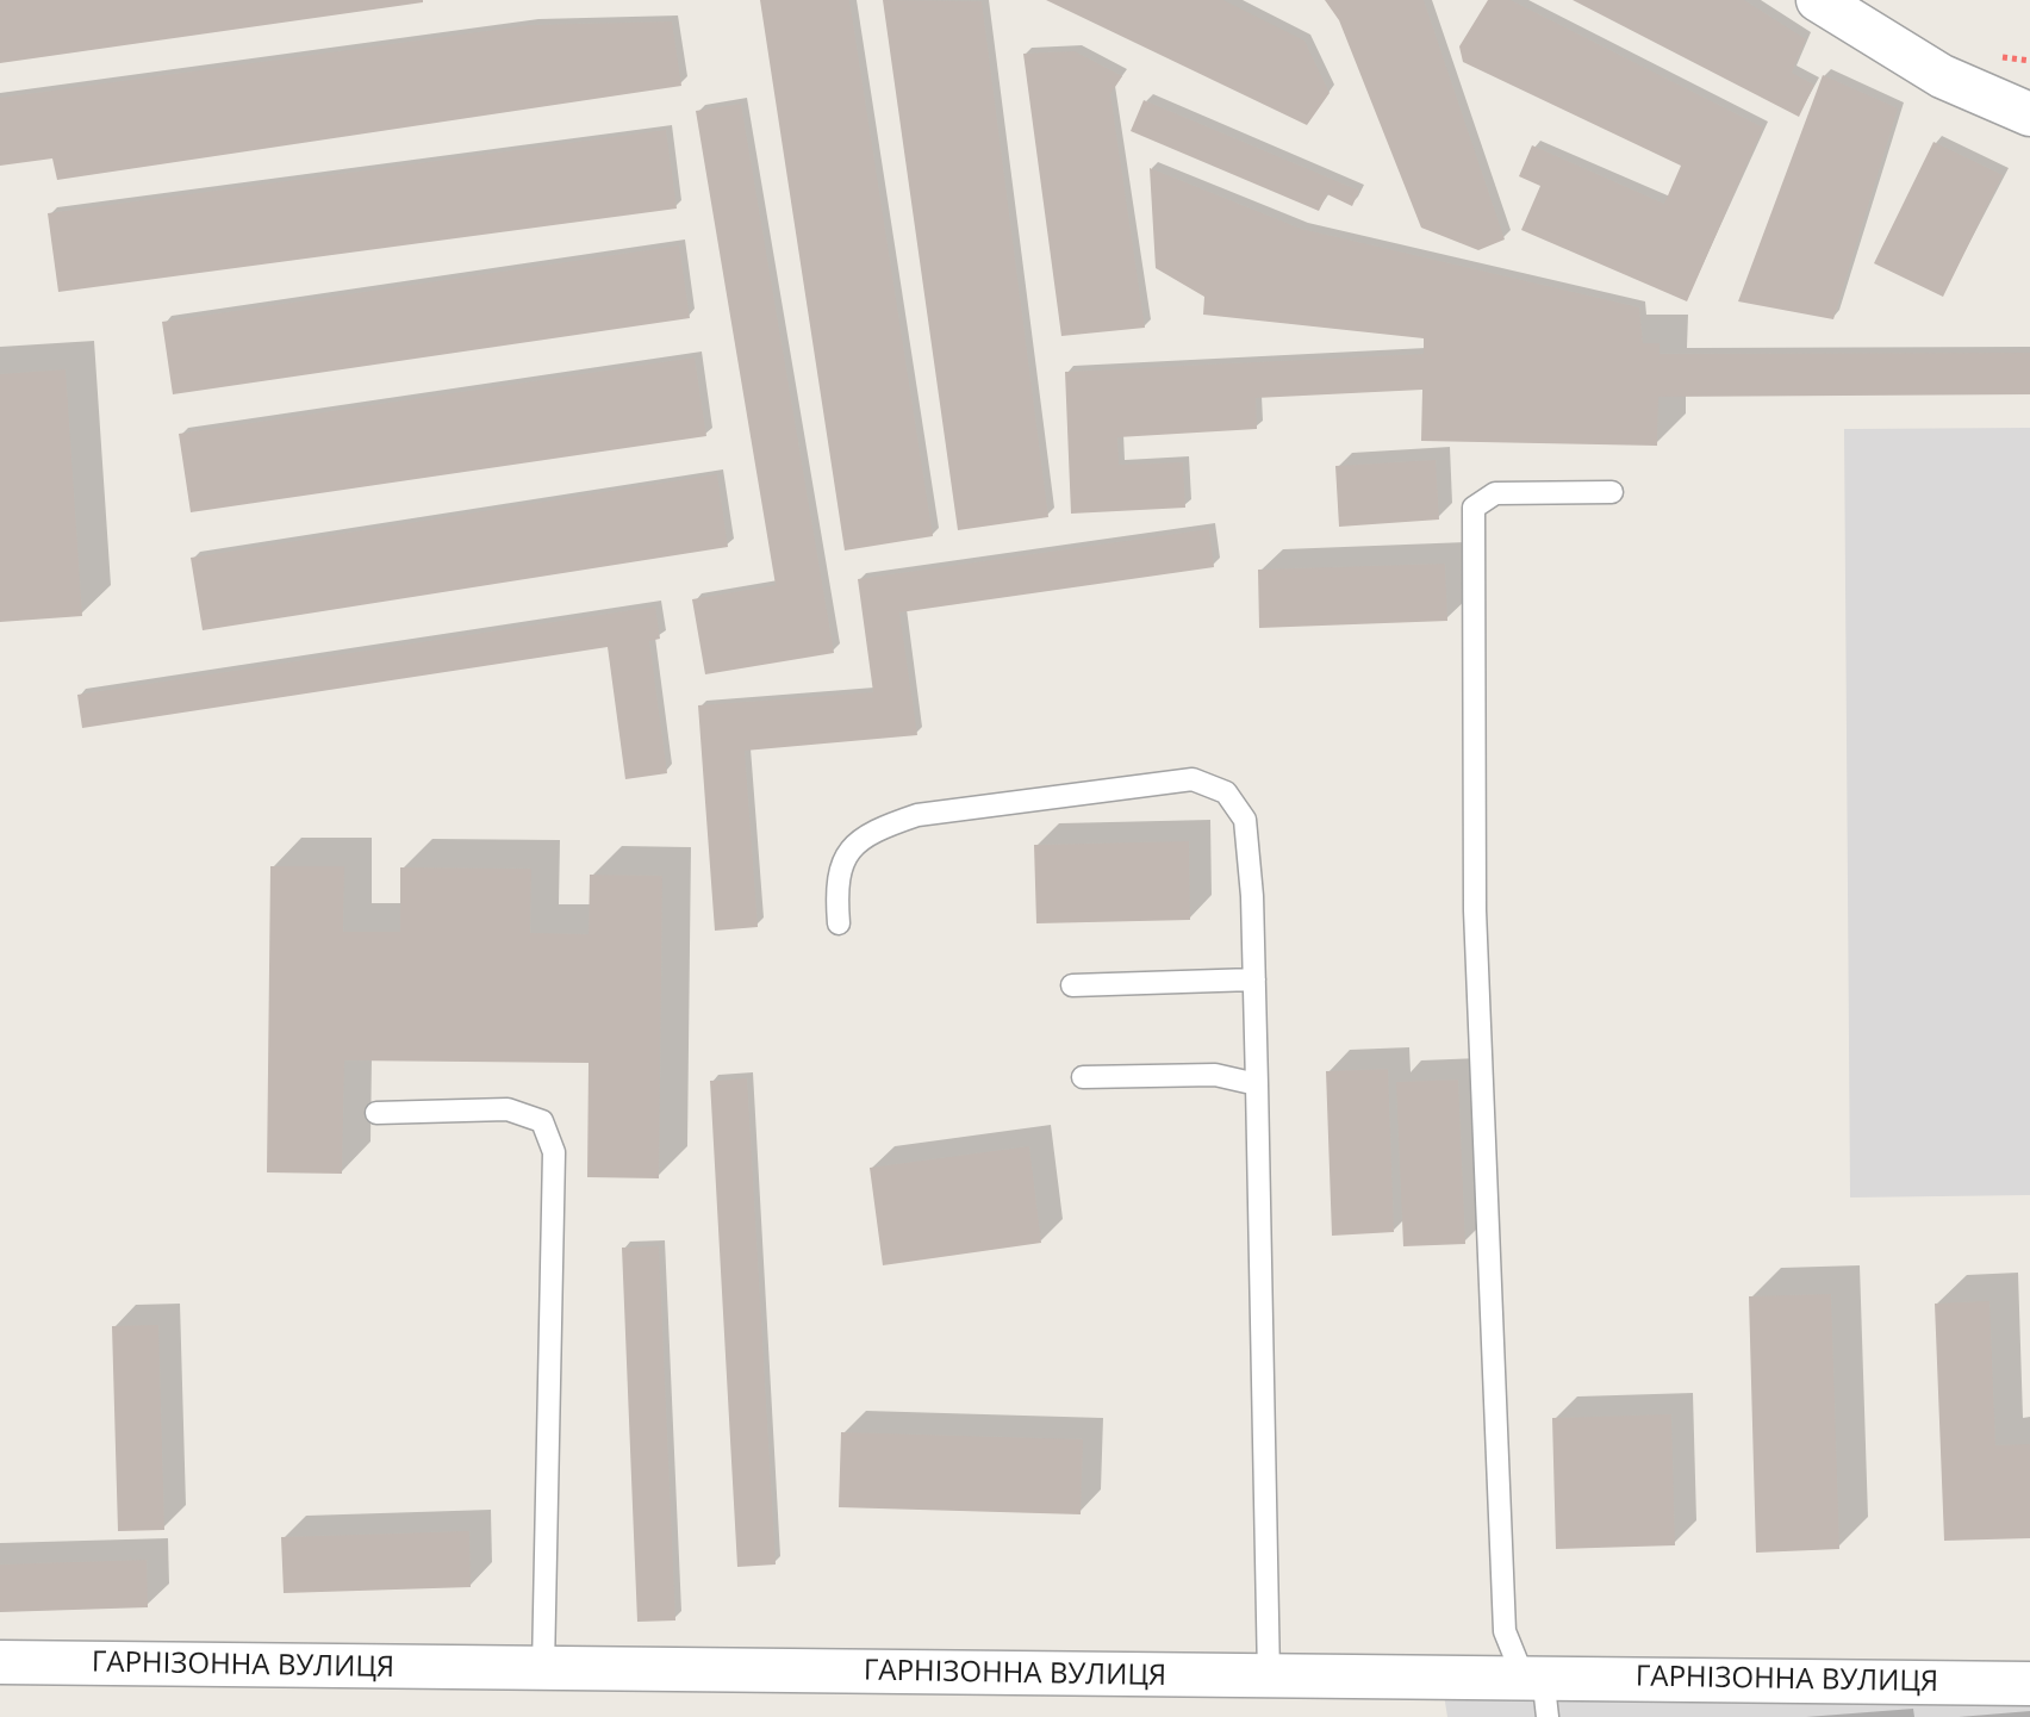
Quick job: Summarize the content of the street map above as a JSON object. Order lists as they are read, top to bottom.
{
  "streets": {
    "street": ["ГАРНІЗОННА ВУЛИЦЯ"]
  }
}
